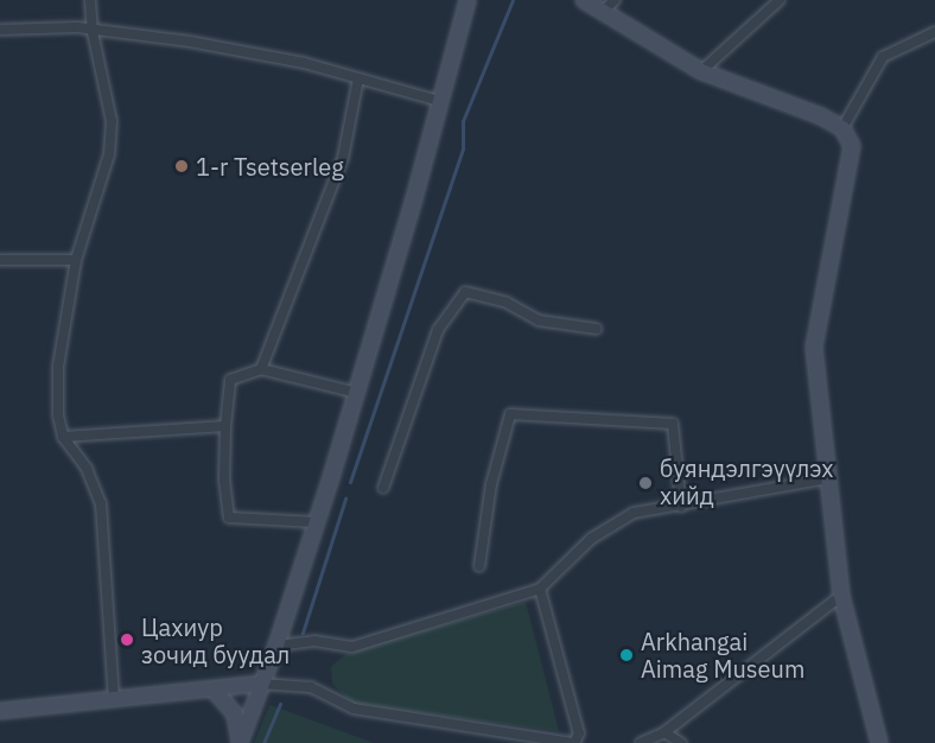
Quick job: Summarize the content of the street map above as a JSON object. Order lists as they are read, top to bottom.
{
  "places": [
    "1-r Tsetserleg",
    "буяндэлгэүүлэх хийд",
    "Цахиур зочид буудал",
    "Arkhangai Aimag Museum"
  ]
}
